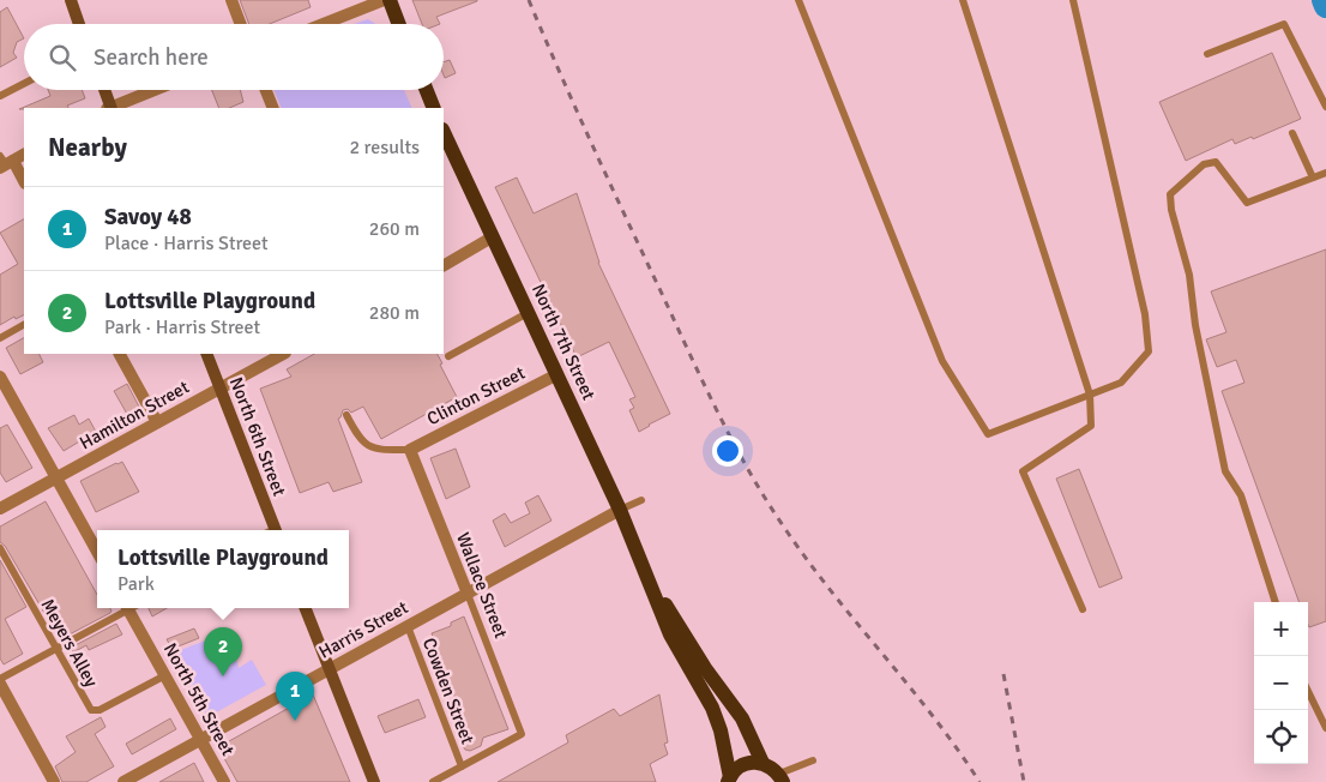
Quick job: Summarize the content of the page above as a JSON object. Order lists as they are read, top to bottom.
{
  "streets": {
    "main road": ["North 7th Street", "North 6th Street"],
    "street": [
      "Clinton Street",
      "Hamilton Street",
      "Wallace Street",
      "Harris Street",
      "North 5th Street"
    ],
    "lane": ["Meyers Alley", "Cowden Street"]
  },
  "crossings": [
    ["North 7th Street", "Clinton Street"],
    ["North 7th Street", "Harris Street"],
    ["Clinton Street", "Wallace Street"],
    ["Hamilton Street", "North 6th Street"],
    ["Wallace Street", "Harris Street"],
    ["Wallace Street", "Cowden Street"],
    ["Harris Street", "Cowden Street"],
    ["Harris Street", "North 5th Street"],
    ["Meyers Alley", "North 5th Street"]
  ],
  "page": {
    "search": "Search here",
    "heading": ["Nearby", "2 results"],
    "list": [
      {
        "mark": "1",
        "name": "Savoy 48",
        "note": "Place · Harris Street",
        "value": "260 m"
      },
      {
        "mark": "2",
        "name": "Lottsville Playground",
        "note": "Park · Harris Street",
        "value": "280 m"
      }
    ],
    "popup": ["Lottsville Playground", "Park"],
    "map_buttons": ["+", "−"],
    "pins": ["2", "1"]
  }
}
